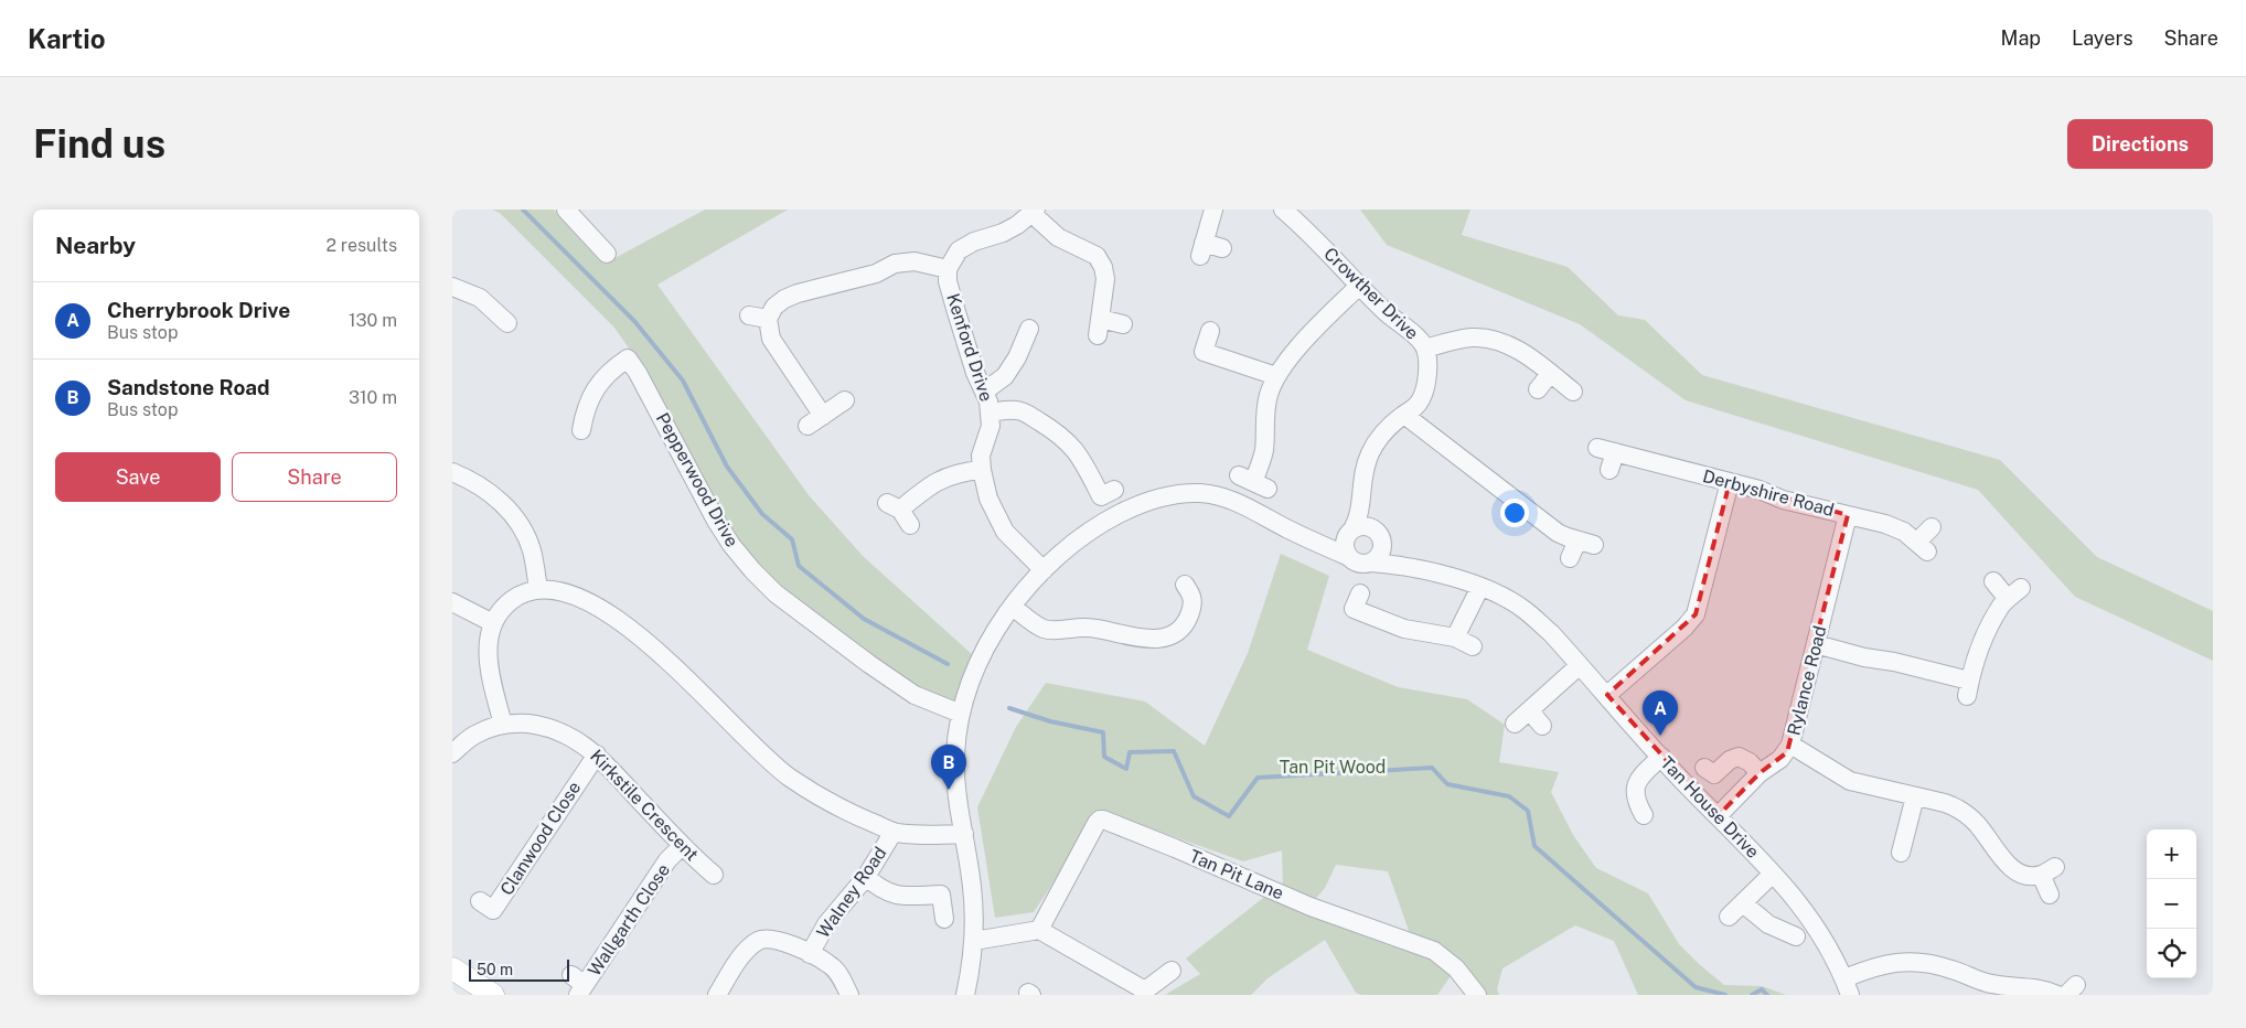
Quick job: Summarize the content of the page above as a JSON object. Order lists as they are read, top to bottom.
{
  "streets": {
    "street": [
      "Crowther Drive",
      "Kenford Drive",
      "Pepperwood Drive",
      "Derbyshire Road",
      "Rylance Road",
      "Kirkstile Crescent",
      "Tan House Drive",
      "Clanwood Close",
      "Tan Pit Lane",
      "Walney Road",
      "Wallgarth Close"
    ]
  },
  "crossings": [
    ["Crowther Drive", "Tan House Drive"],
    ["Derbyshire Road", "Rylance Road"],
    ["Rylance Road", "Tan House Drive"],
    ["Kirkstile Crescent", "Clanwood Close"],
    ["Kirkstile Crescent", "Wallgarth Close"]
  ],
  "parks": ["Tan Pit Wood"],
  "scale_bar": "50 m",
  "page": {
    "header": "Kartio",
    "nav": ["Map", "Layers", "Share"],
    "buttons": [
      "Directions",
      ["Save", "Share"]
    ],
    "title": "Find us",
    "heading": ["Nearby", "2 results"],
    "list": [
      {
        "mark": "A",
        "name": "Cherrybrook Drive",
        "note": "Bus stop",
        "value": "130 m"
      },
      {
        "mark": "B",
        "name": "Sandstone Road",
        "note": "Bus stop",
        "value": "310 m"
      }
    ],
    "pins": ["A", "B"],
    "map_buttons": ["+", "−"],
    "scale": "50 m"
  }
}
